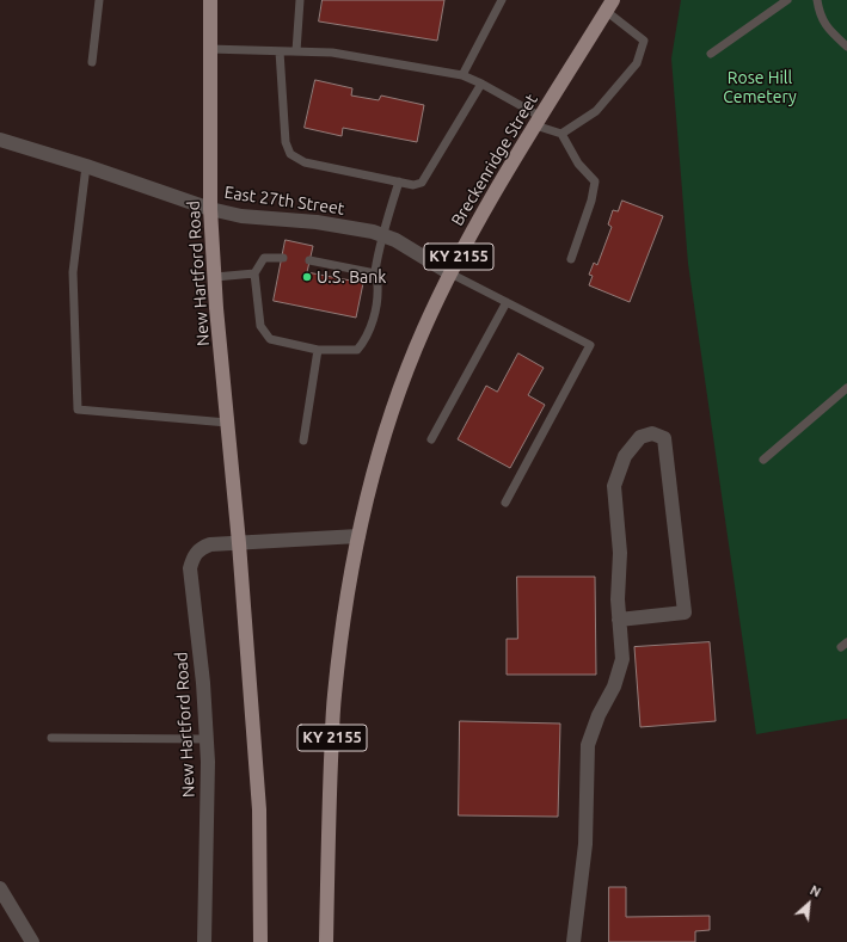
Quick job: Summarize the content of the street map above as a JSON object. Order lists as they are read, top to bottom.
{
  "streets": {
    "main road": ["Breckenridge Street", "KY 2155", "New Hartford Road"],
    "street": ["East 27th Street"]
  },
  "crossings": [
    ["Breckenridge Street", "East 27th Street"],
    ["Breckenridge Street", "KY 2155"],
    ["East 27th Street", "New Hartford Road"]
  ],
  "parks": ["Rose Hill Cemetery"],
  "places": ["U.S. Bank"],
  "north": "top right"
}
